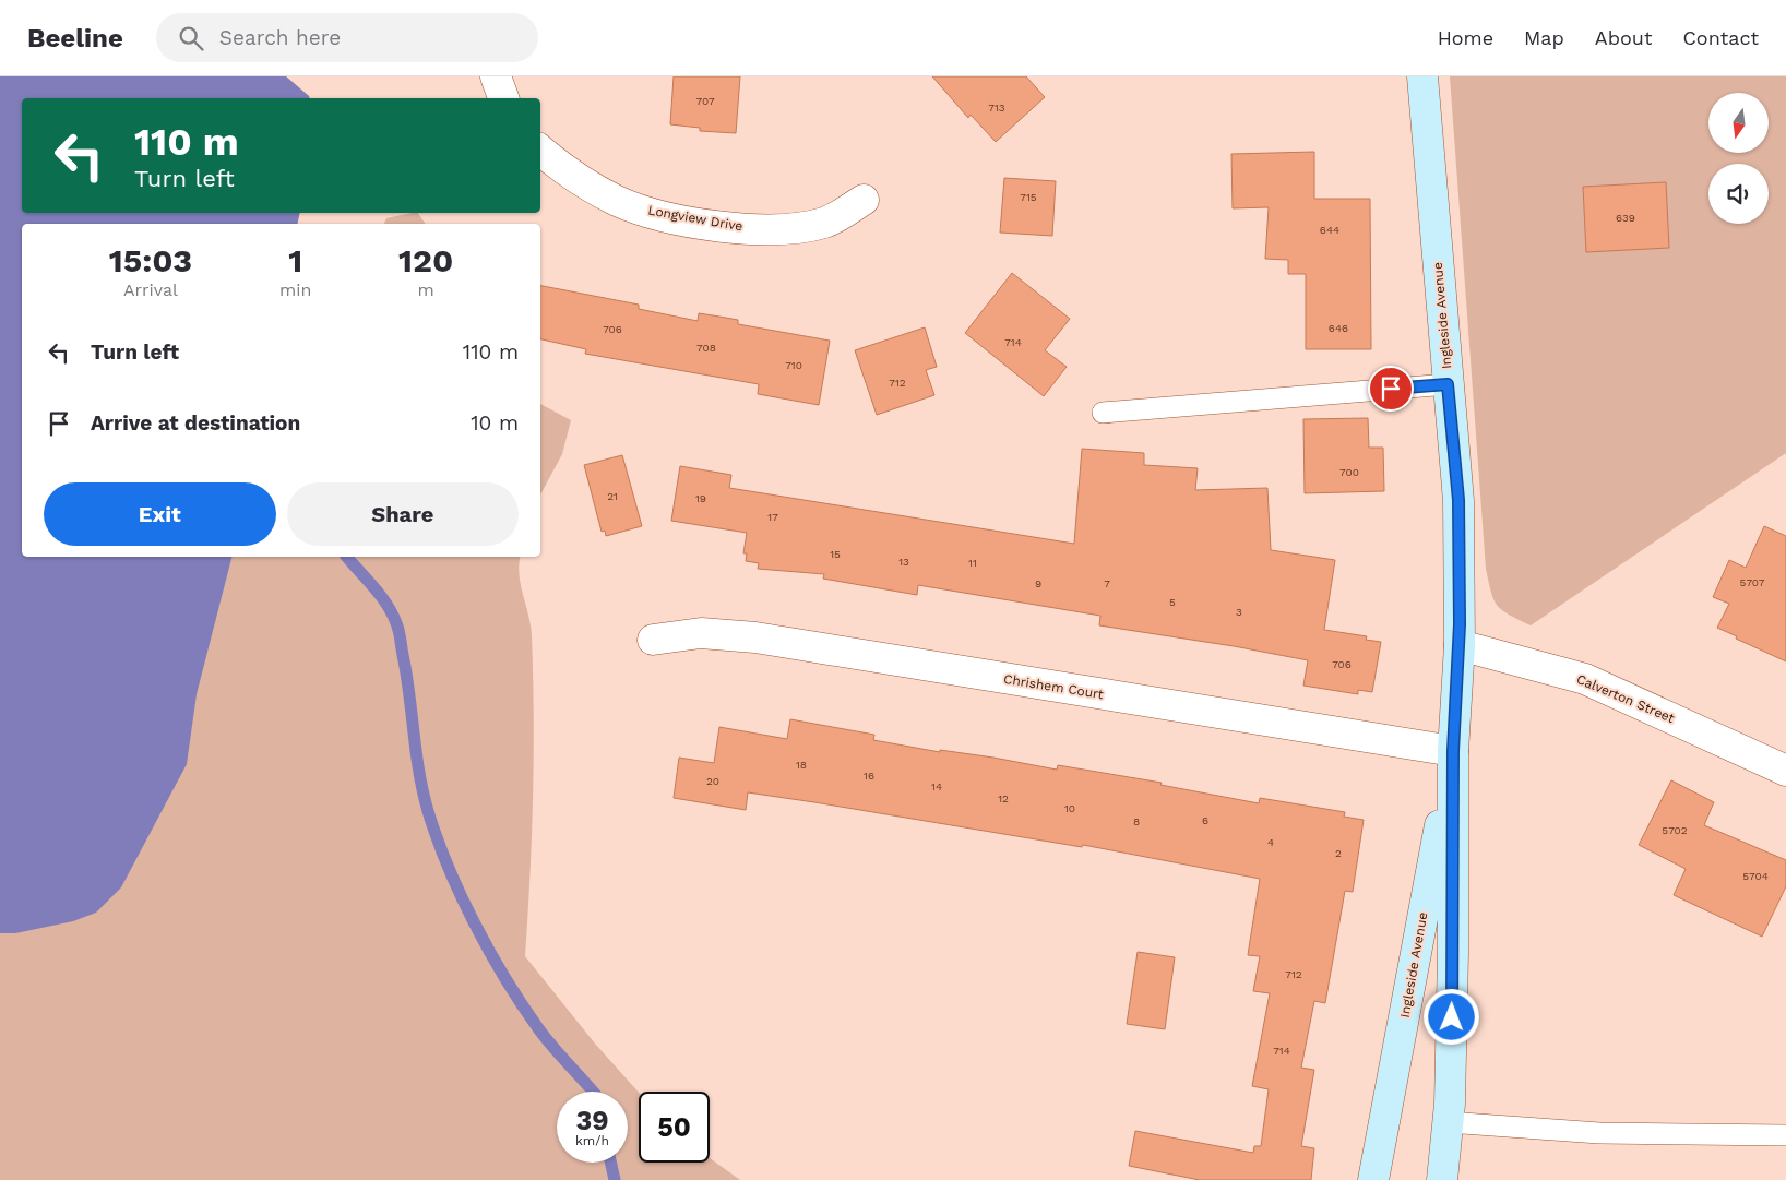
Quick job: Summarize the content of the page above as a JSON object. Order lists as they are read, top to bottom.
{
  "streets": {
    "main road": ["Ingleside Avenue"],
    "street": ["Longview Drive", "Chrishem Court", "Calverton Street"]
  },
  "crossings": [
    ["Ingleside Avenue", "Chrishem Court"],
    ["Ingleside Avenue", "Calverton Street"]
  ],
  "house_numbers": [
    "707",
    "713",
    "715",
    "639",
    "644",
    "646",
    "706",
    "714",
    "708",
    "710",
    "712",
    "700",
    "21",
    "19",
    "17",
    "15",
    "13",
    "11",
    "5707",
    "9",
    "7",
    "5",
    "3",
    "706",
    "18",
    "16",
    "20",
    "14",
    "12",
    "10",
    "6",
    "8",
    "5702",
    "4",
    "2",
    "5704",
    "712",
    "714"
  ],
  "north": "bottom",
  "page": {
    "header": "Beeline",
    "search": "Search here",
    "nav": [
      "Home",
      "Map",
      "About",
      "Contact"
    ],
    "turn": ["110 m", "Turn left"],
    "eta": [
      "15:03",
      "Arrival",
      "1",
      "min",
      "120",
      "m"
    ],
    "list": [
      {
        "name": "Turn left",
        "value": "110 m"
      },
      {
        "name": "Arrive at destination",
        "value": "10 m"
      }
    ],
    "buttons": ["Exit", "Share"],
    "speed": "39 km/h",
    "limit": "50"
  }
}
